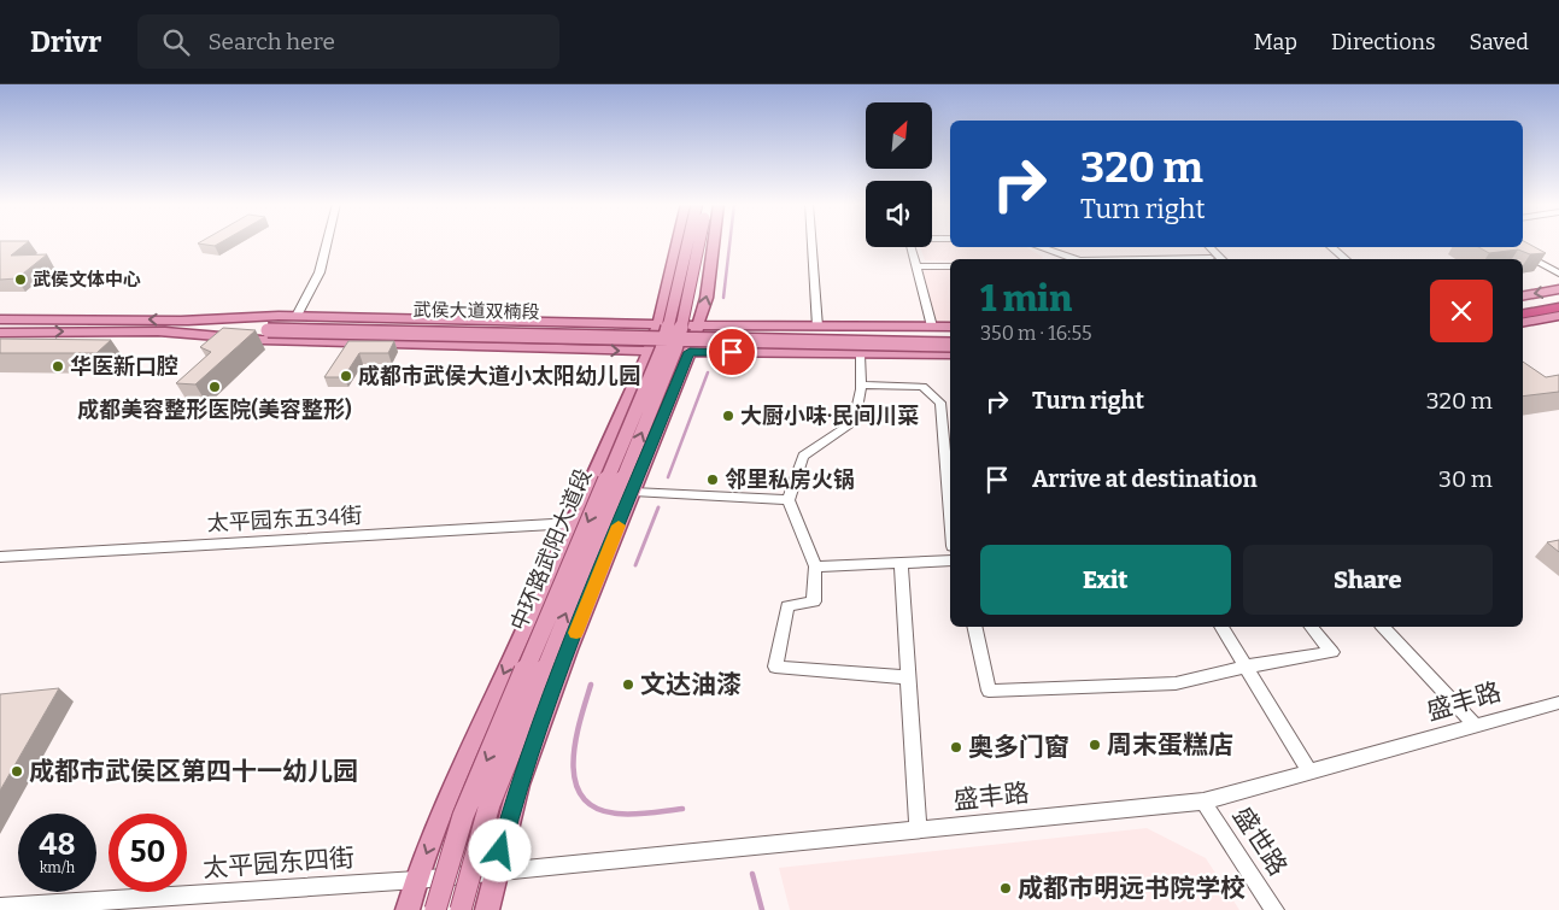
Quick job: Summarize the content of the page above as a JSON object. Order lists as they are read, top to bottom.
{
  "streets": {
    "main road": ["武侯大道双楠段", "中环路武阳大道段"],
    "street": [
      "太平园东五34街",
      "盛丰路",
      "盛世路",
      "太平园东四街"
    ]
  },
  "crossings": [
    ["盛丰路", "盛世路"],
    ["盛丰路", "太平园东四街"]
  ],
  "places": [
    "武侯文体中心",
    "华医新口腔",
    "成都市武侯大道小太阳幼儿园",
    "成都美容整形医院(美容整形)",
    "大厨小味·民间川菜",
    "邻里私房火锅",
    "文达油漆",
    "周末蛋糕店",
    "奥多门窗",
    "成都市武侯区第四十一幼儿园",
    "成都市明远书院学校"
  ],
  "north": "top right",
  "page": {
    "header": "Drivr",
    "search": "Search here",
    "nav": ["Map", "Directions", "Saved"],
    "turn": ["320 m", "Turn right"],
    "heading": ["1 min", "350 m · 16:55"],
    "list": [
      {
        "name": "Turn right",
        "value": "320 m"
      },
      {
        "name": "Arrive at destination",
        "value": "30 m"
      }
    ],
    "buttons": ["Exit", "Share"],
    "speed": "48 km/h",
    "limit": "50"
  }
}
